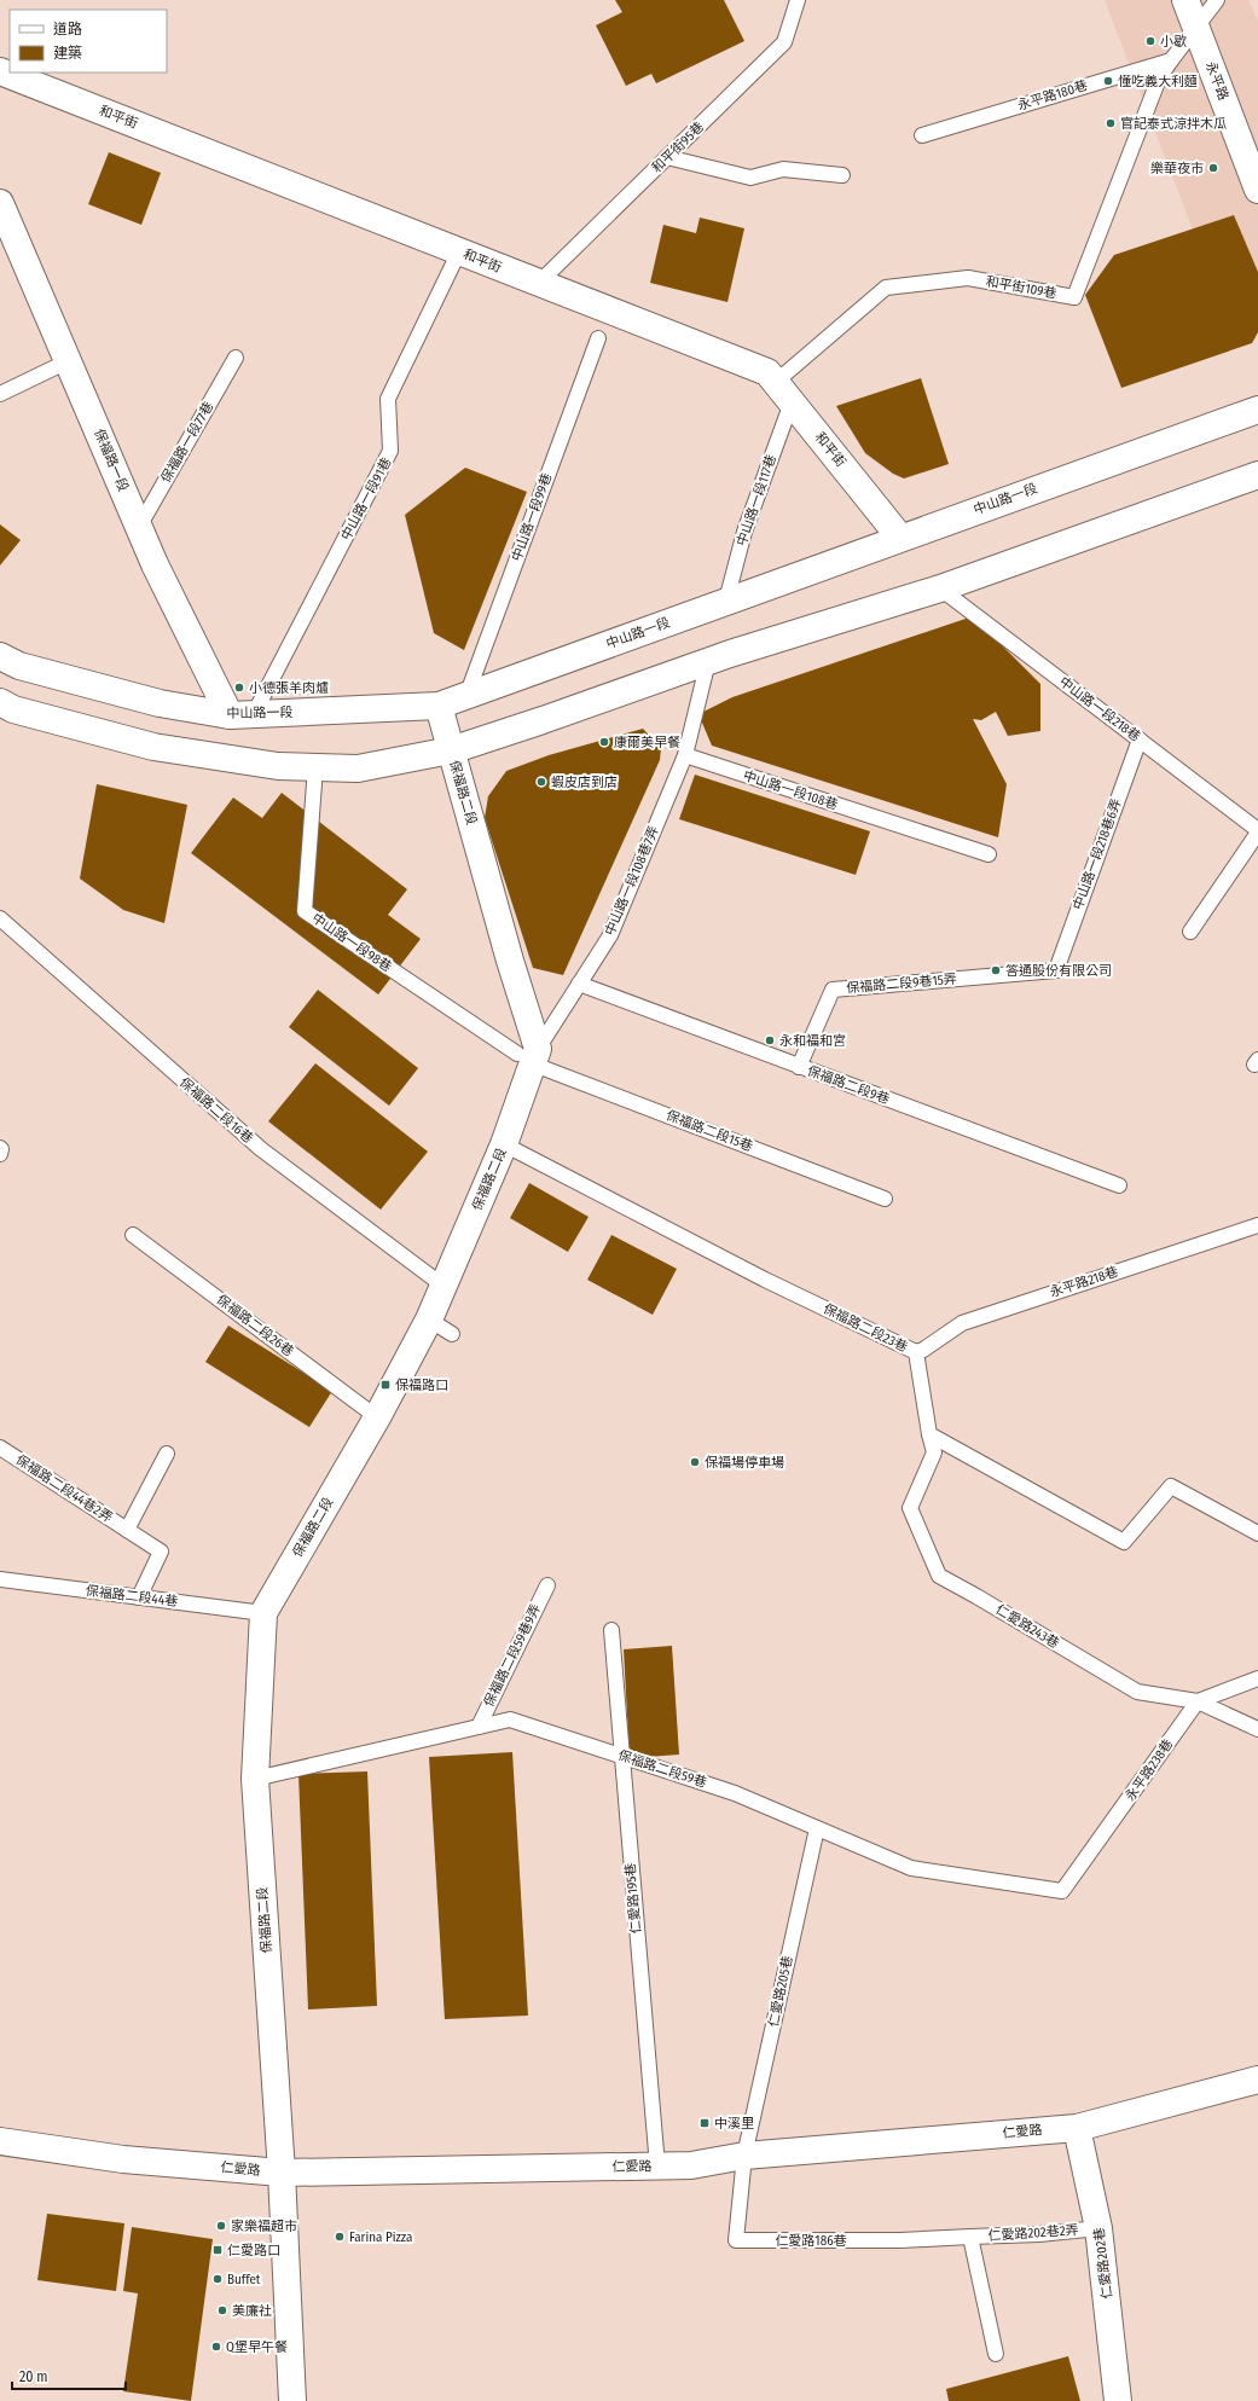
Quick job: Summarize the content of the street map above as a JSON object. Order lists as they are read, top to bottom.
{
  "streets": {
    "street": [
      "永平路",
      "和平街",
      "保福路一段",
      "中山路一段",
      "保福路二段",
      "仁愛路",
      "仁愛路202巷"
    ],
    "lane": [
      "永平路180巷",
      "和平街95巷",
      "和平街109巷",
      "保福路一段77巷",
      "中山路一段91巷",
      "中山路一段117巷",
      "中山路一段99巷",
      "中山路一段218巷",
      "中山路一段108巷",
      "中山路一段218巷6弄",
      "中山路一段108巷7弄",
      "中山路一段98巷",
      "保福路二段9巷15弄",
      "保福路二段9巷",
      "保福路二段16巷",
      "保福路二段15巷",
      "永平路218巷",
      "保福路二段26巷",
      "保福路二段23巷",
      "保福路二段44巷2弄",
      "保福路二段44巷",
      "仁愛路243巷",
      "保福路二段59巷9弄",
      "保福路二段59巷",
      "永平路238巷",
      "仁愛路195巷",
      "仁愛路205巷",
      "仁愛路202巷2弄",
      "仁愛路186巷"
    ]
  },
  "crossings": [
    ["永平路180巷", "和平街109巷"],
    ["和平街", "和平街95巷"],
    ["和平街", "和平街109巷"],
    ["和平街", "中山路一段91巷"],
    ["和平街", "中山路一段"],
    ["和平街", "中山路一段117巷"],
    ["保福路一段77巷", "保福路一段"],
    ["保福路一段", "中山路一段91巷"],
    ["保福路一段", "中山路一段"],
    ["中山路一段91巷", "中山路一段"],
    ["中山路一段", "中山路一段117巷"],
    ["中山路一段", "中山路一段99巷"],
    ["中山路一段", "保福路二段"],
    ["中山路一段218巷", "中山路一段218巷6弄"],
    ["中山路一段108巷", "中山路一段108巷7弄"],
    ["保福路二段", "中山路一段108巷7弄"],
    ["保福路二段", "中山路一段98巷"],
    ["保福路二段", "保福路二段16巷"],
    ["保福路二段", "保福路二段15巷"],
    ["保福路二段", "保福路二段26巷"],
    ["保福路二段", "保福路二段23巷"],
    ["保福路二段", "保福路二段44巷"],
    ["保福路二段", "保福路二段59巷"],
    ["保福路二段", "仁愛路"],
    ["中山路一段218巷6弄", "保福路二段9巷15弄"],
    ["中山路一段108巷7弄", "中山路一段98巷"],
    ["中山路一段108巷7弄", "保福路二段9巷"],
    ["中山路一段108巷7弄", "保福路二段15巷"],
    ["中山路一段98巷", "保福路二段15巷"],
    ["保福路二段9巷15弄", "保福路二段9巷"],
    ["永平路218巷", "保福路二段23巷"],
    ["保福路二段23巷", "仁愛路243巷"],
    ["保福路二段44巷2弄", "保福路二段44巷"],
    ["仁愛路243巷", "永平路238巷"],
    ["保福路二段59巷9弄", "保福路二段59巷"],
    ["保福路二段59巷", "永平路238巷"],
    ["保福路二段59巷", "仁愛路195巷"],
    ["保福路二段59巷", "仁愛路205巷"],
    ["仁愛路195巷", "仁愛路"],
    ["仁愛路205巷", "仁愛路"],
    ["仁愛路205巷", "仁愛路186巷"],
    ["仁愛路", "仁愛路186巷"],
    ["仁愛路", "仁愛路202巷"],
    ["仁愛路202巷2弄", "仁愛路186巷"],
    ["仁愛路202巷2弄", "仁愛路202巷"]
  ],
  "places": {
    "other": [
      "小歇",
      "懂吃義大利麵",
      "官記泰式涼拌木瓜",
      "樂華夜市",
      "小德張羊肉爐",
      "康爾美早餐",
      "蝦皮店到店",
      "答通股份有限公司",
      "永和福和宮",
      "保福場停車場",
      "家樂福超市",
      "Farina Pizza",
      "Buffet",
      "美廉社",
      "Q堡早午餐"
    ],
    "transit": ["保福路口", "中溪里", "仁愛路口"]
  },
  "legend": ["道路", "建築"],
  "scale_bar": "20 m"
}
